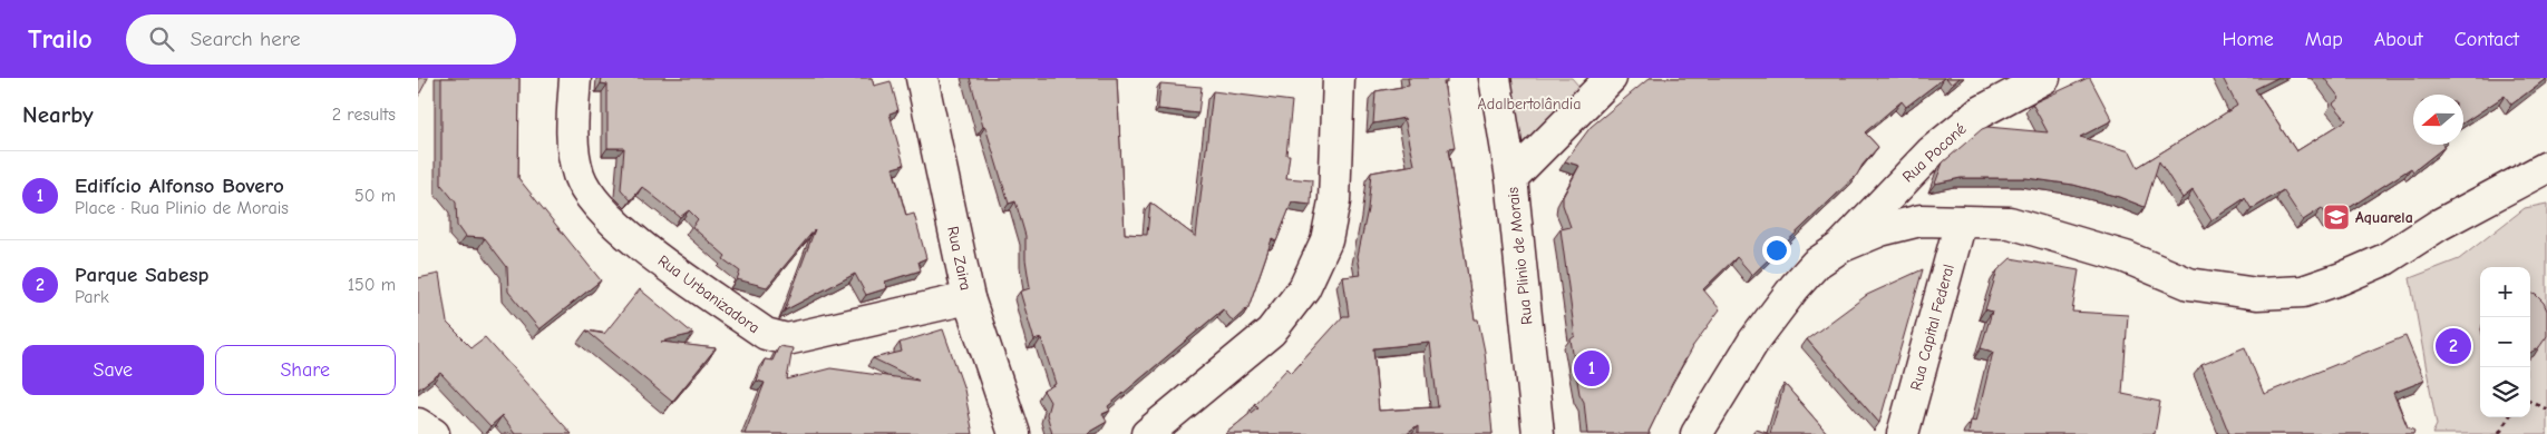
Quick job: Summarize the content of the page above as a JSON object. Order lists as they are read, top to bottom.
{
  "streets": {
    "street": [
      "Rua Poconé",
      "Rua Plinio de Morais",
      "Rua Zaira",
      "Rua Urbanizadora",
      "Rua Capital Federal"
    ]
  },
  "crossings": [
    ["Rua Zaira", "Rua Urbanizadora"]
  ],
  "parks": ["Adalbertolândia"],
  "places": {
    "school or university": ["Aquarela"]
  },
  "north": "left",
  "page": {
    "header": "Trailo",
    "search": "Search here",
    "nav": [
      "Home",
      "Map",
      "About",
      "Contact"
    ],
    "heading": ["Nearby", "2 results"],
    "list": [
      {
        "mark": "1",
        "name": "Edifício Alfonso Bovero",
        "note": "Place · Rua Plinio de Morais",
        "value": "50 m"
      },
      {
        "mark": "2",
        "name": "Parque Sabesp",
        "note": "Park",
        "value": "150 m"
      }
    ],
    "map_buttons": ["+", "−"],
    "pins": ["2", "1"],
    "buttons": ["Save", "Share"]
  }
}
